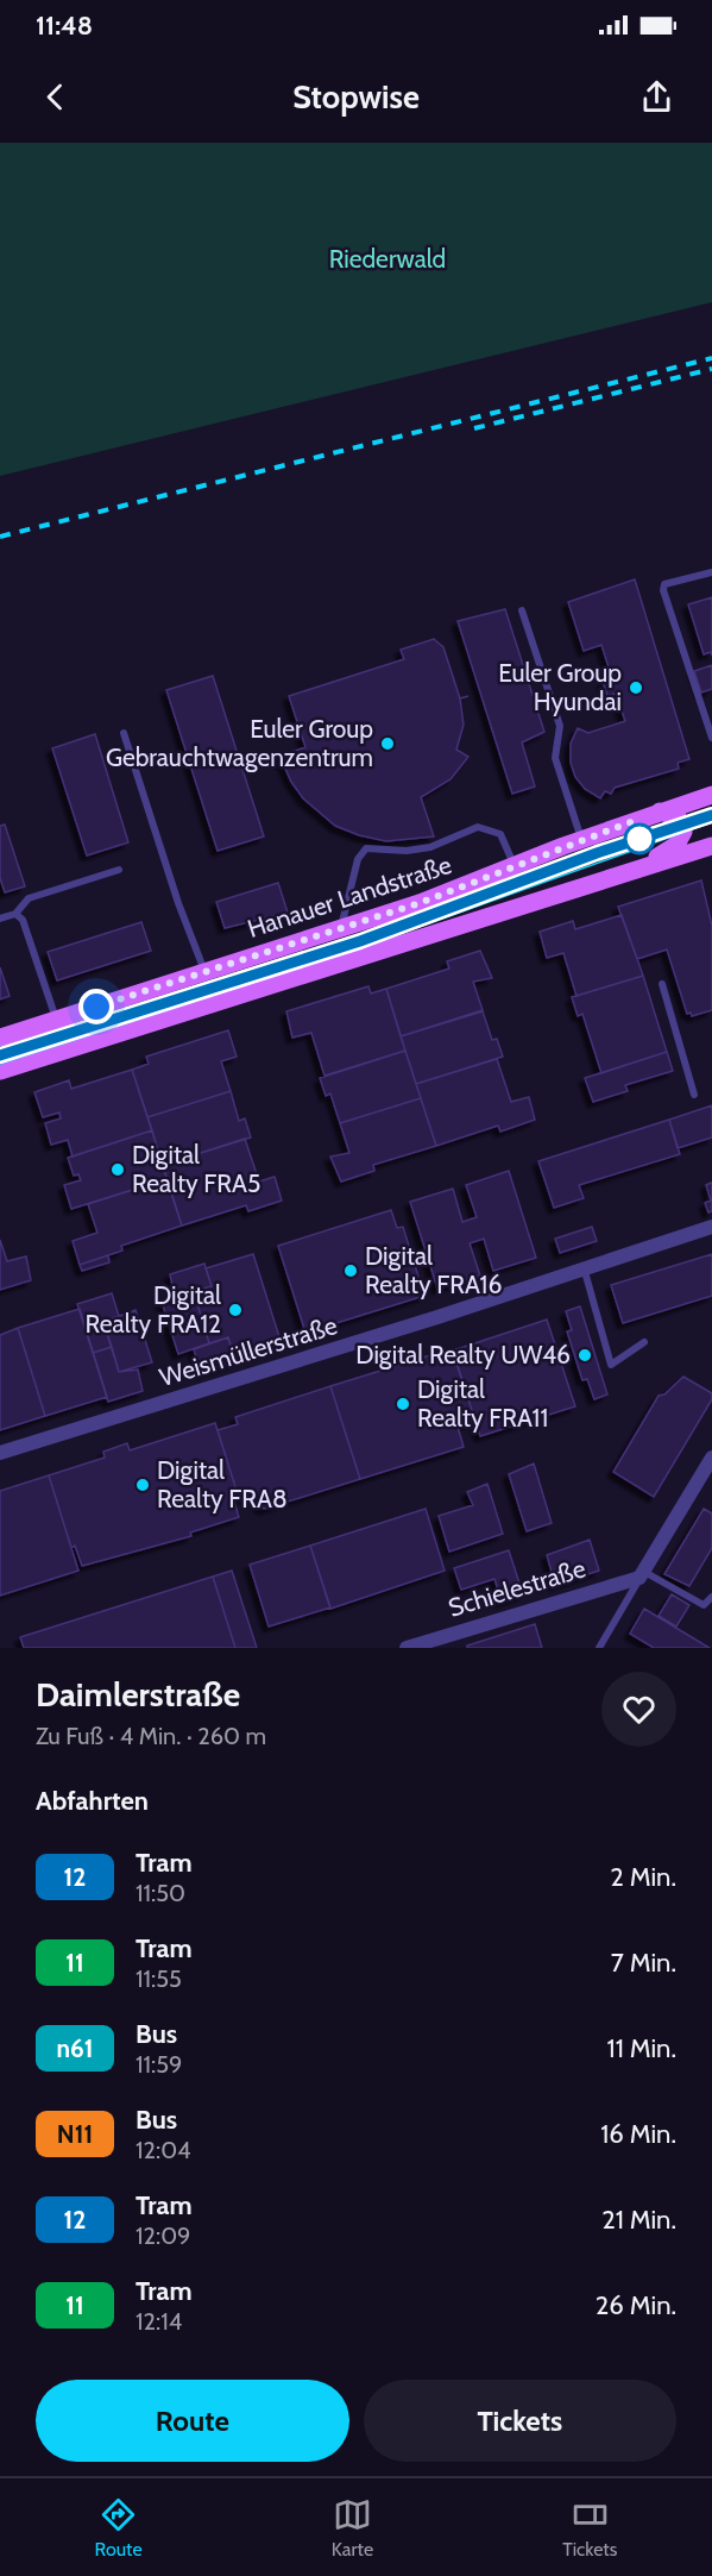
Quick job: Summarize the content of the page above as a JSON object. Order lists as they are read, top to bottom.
{
  "streets": {
    "main road": ["Hanauer Landstraße"],
    "street": ["Weismüllerstraße", "Schielestraße"]
  },
  "parks": ["Riederwald"],
  "places": [
    "Euler Group Hyundai",
    "Euler Group Gebrauchtwagenzentrum",
    "Digital Realty FRA5",
    "Digital Realty FRA16",
    "Digital Realty FRA12",
    "Digital Realty UW46",
    "Digital Realty FRA11",
    "Digital Realty FRA8"
  ],
  "lines": ["tram line 12"],
  "page": {
    "status": "11:48",
    "header": "Stopwise",
    "heading": [
      ["Daimlerstraße", "Zu Fuß · 4 Min. · 260 m"],
      "Abfahrten"
    ],
    "list": [
      {
        "mark": "12",
        "name": "Tram",
        "note": "11:50",
        "value": "2 Min."
      },
      {
        "mark": "11",
        "name": "Tram",
        "note": "11:55",
        "value": "7 Min."
      },
      {
        "mark": "n61",
        "name": "Bus",
        "note": "11:59",
        "value": "11 Min."
      },
      {
        "mark": "N11",
        "name": "Bus",
        "note": "12:04",
        "value": "16 Min."
      },
      {
        "mark": "12",
        "name": "Tram",
        "note": "12:09",
        "value": "21 Min."
      },
      {
        "mark": "11",
        "name": "Tram",
        "note": "12:14",
        "value": "26 Min."
      }
    ],
    "buttons": ["Route", "Tickets"],
    "tabs": ["Route", "Karte", "Tickets"]
  }
}
